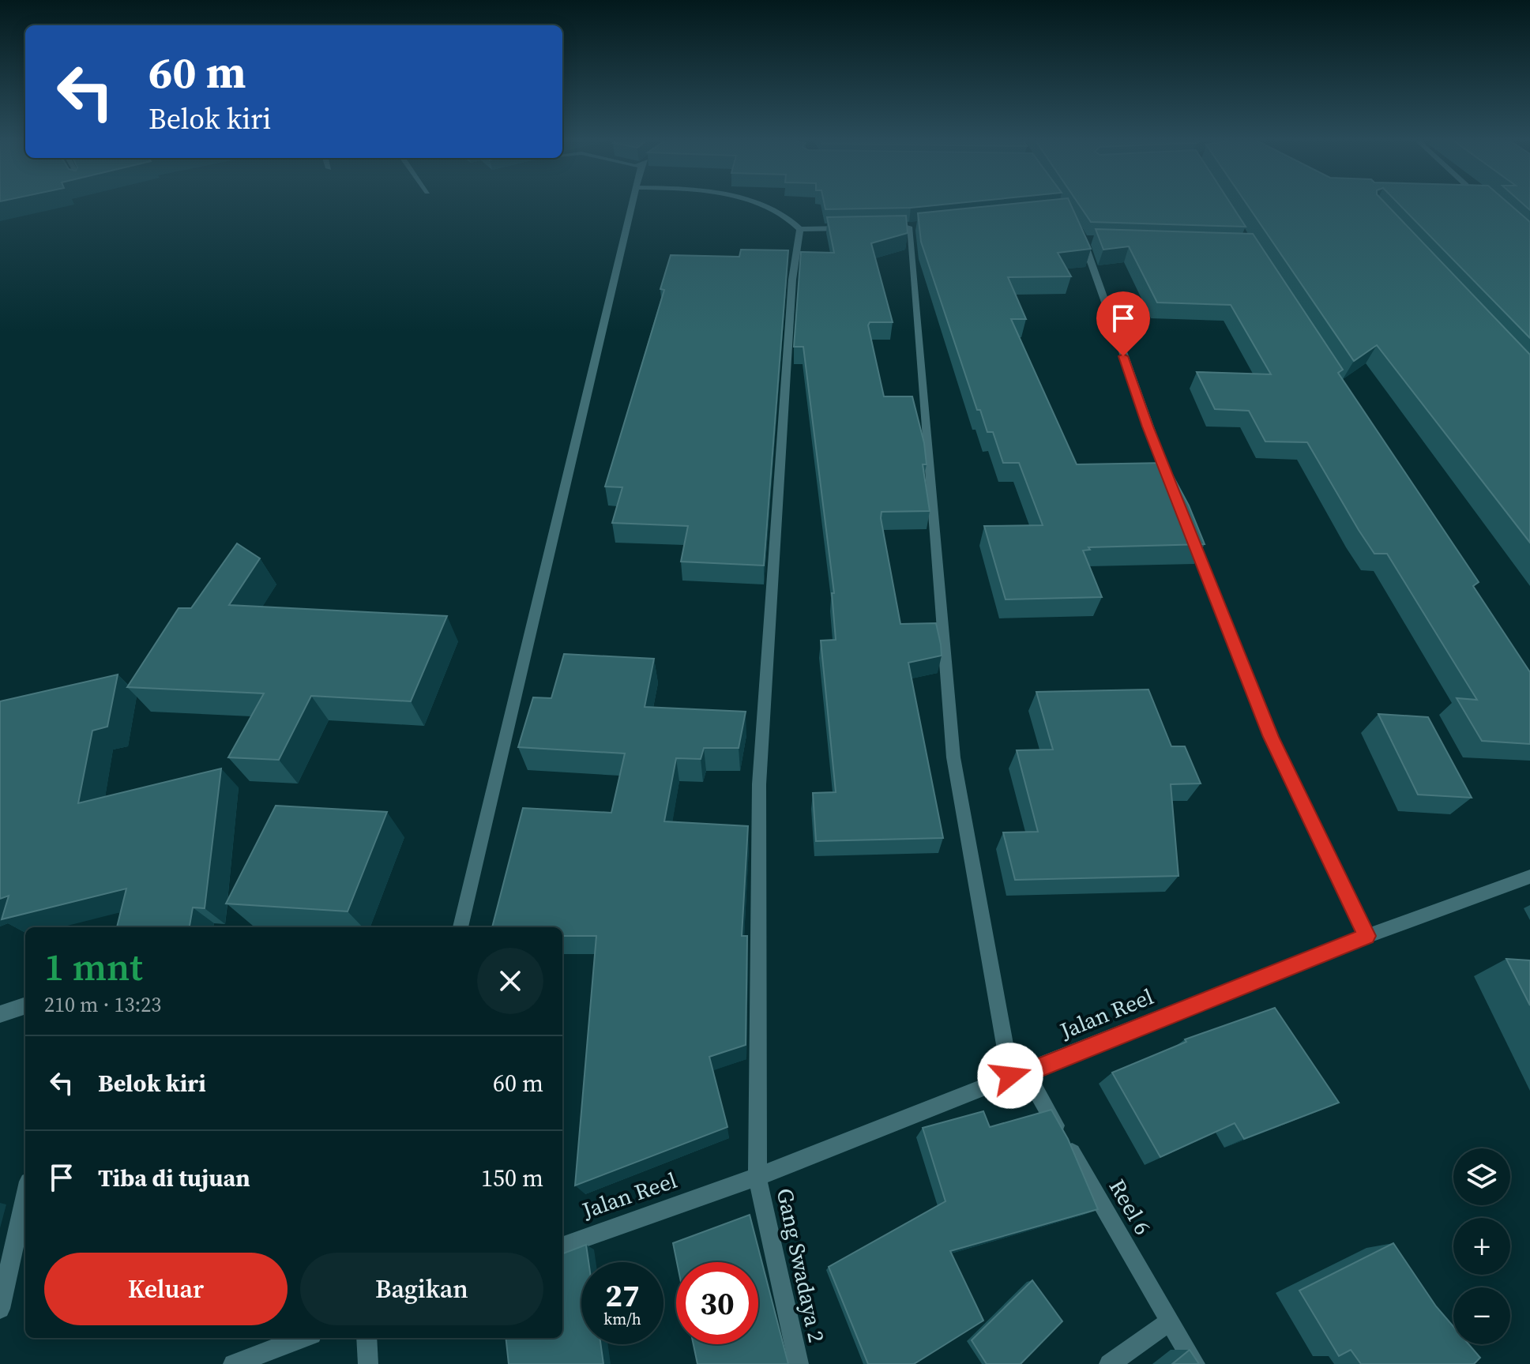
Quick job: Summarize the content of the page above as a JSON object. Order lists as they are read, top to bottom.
{
  "streets": {
    "street": ["Jalan Reel", "Reel 6", "Gang Swadaya 2"]
  },
  "crossings": [
    ["Jalan Reel", "Reel 6"],
    ["Jalan Reel", "Gang Swadaya 2"]
  ],
  "page": {
    "turn": ["60 m", "Belok kiri"],
    "heading": ["1 mnt", "210 m · 13:23"],
    "list": [
      {
        "name": "Belok kiri",
        "value": "60 m"
      },
      {
        "name": "Tiba di tujuan",
        "value": "150 m"
      }
    ],
    "map_buttons": ["+", "−"],
    "buttons": ["Keluar", "Bagikan"],
    "speed": "27 km/h",
    "limit": "30"
  }
}
